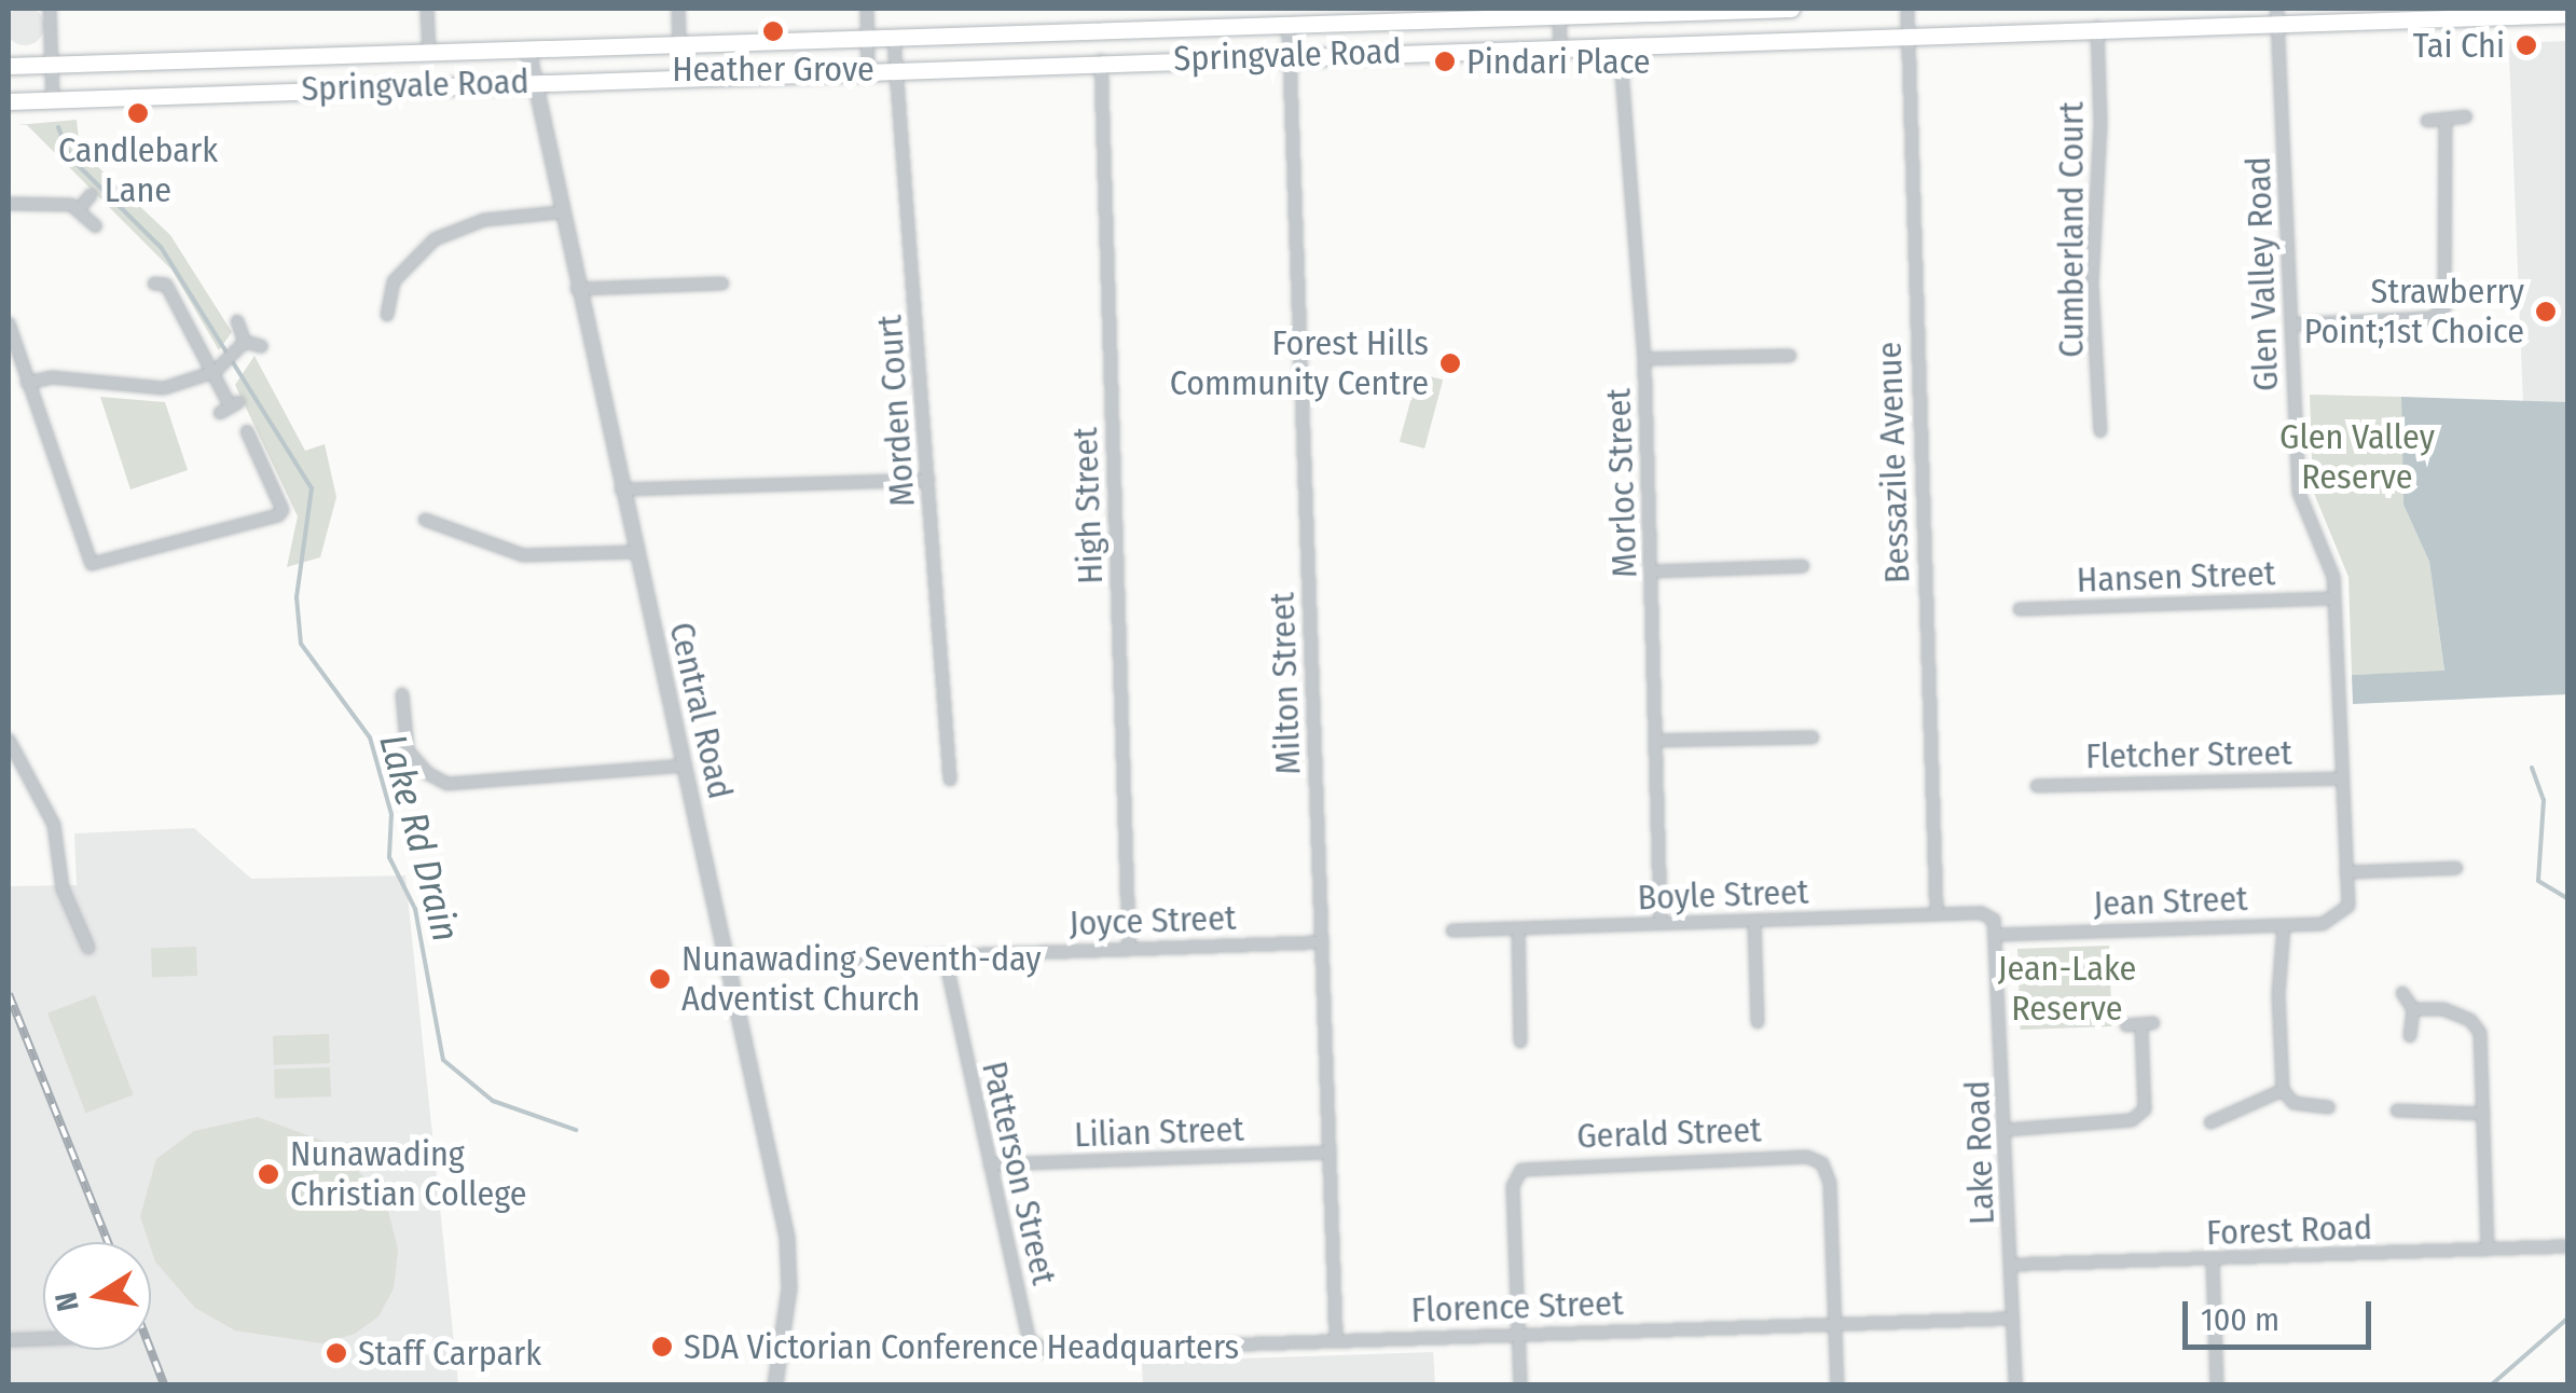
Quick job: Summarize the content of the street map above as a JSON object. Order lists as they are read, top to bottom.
{
  "streets": {
    "highway": ["Springvale Road"],
    "street": [
      "Cumberland Court",
      "Glen Valley Road",
      "Morden Court",
      "Bessazile Avenue",
      "Morloc Street",
      "High Street",
      "Hansen Street",
      "Milton Street",
      "Central Road",
      "Fletcher Street",
      "Boyle Street",
      "Jean Street",
      "Joyce Street",
      "Lilian Street",
      "Gerald Street",
      "Lake Road",
      "Patterson Street",
      "Forest Road",
      "Florence Street"
    ]
  },
  "crossings": [
    ["Springvale Road", "Cumberland Court"],
    ["Springvale Road", "Glen Valley Road"],
    ["Springvale Road", "Morden Court"],
    ["Springvale Road", "Bessazile Avenue"],
    ["Springvale Road", "Morloc Street"],
    ["Springvale Road", "High Street"],
    ["Springvale Road", "Milton Street"],
    ["Springvale Road", "Central Road"],
    ["Glen Valley Road", "Hansen Street"],
    ["Glen Valley Road", "Fletcher Street"],
    ["Glen Valley Road", "Jean Street"],
    ["Bessazile Avenue", "Boyle Street"],
    ["Morloc Street", "Boyle Street"],
    ["High Street", "Joyce Street"],
    ["Milton Street", "Joyce Street"],
    ["Milton Street", "Lilian Street"],
    ["Milton Street", "Florence Street"],
    ["Central Road", "Joyce Street"],
    ["Boyle Street", "Lake Road"],
    ["Jean Street", "Lake Road"],
    ["Joyce Street", "Patterson Street"],
    ["Lilian Street", "Patterson Street"],
    ["Gerald Street", "Florence Street"],
    ["Lake Road", "Forest Road"],
    ["Lake Road", "Florence Street"],
    ["Patterson Street", "Florence Street"]
  ],
  "water": ["Lake Rd Drain"],
  "parks": ["Glen Valley Reserve", "Jean-Lake Reserve"],
  "places": [
    "Heather Grove",
    "Tai Chi",
    "Pindari Place",
    "Candlebark Lane",
    "Strawberry Point;1st Choice",
    "Forest Hills Community Centre",
    "Nunawading Seventh-day Adventist Church",
    "Nunawading Christian College",
    "SDA Victorian Conference Headquarters",
    "Staff Carpark"
  ],
  "scale_bar": "100 m",
  "north": "left"
}
